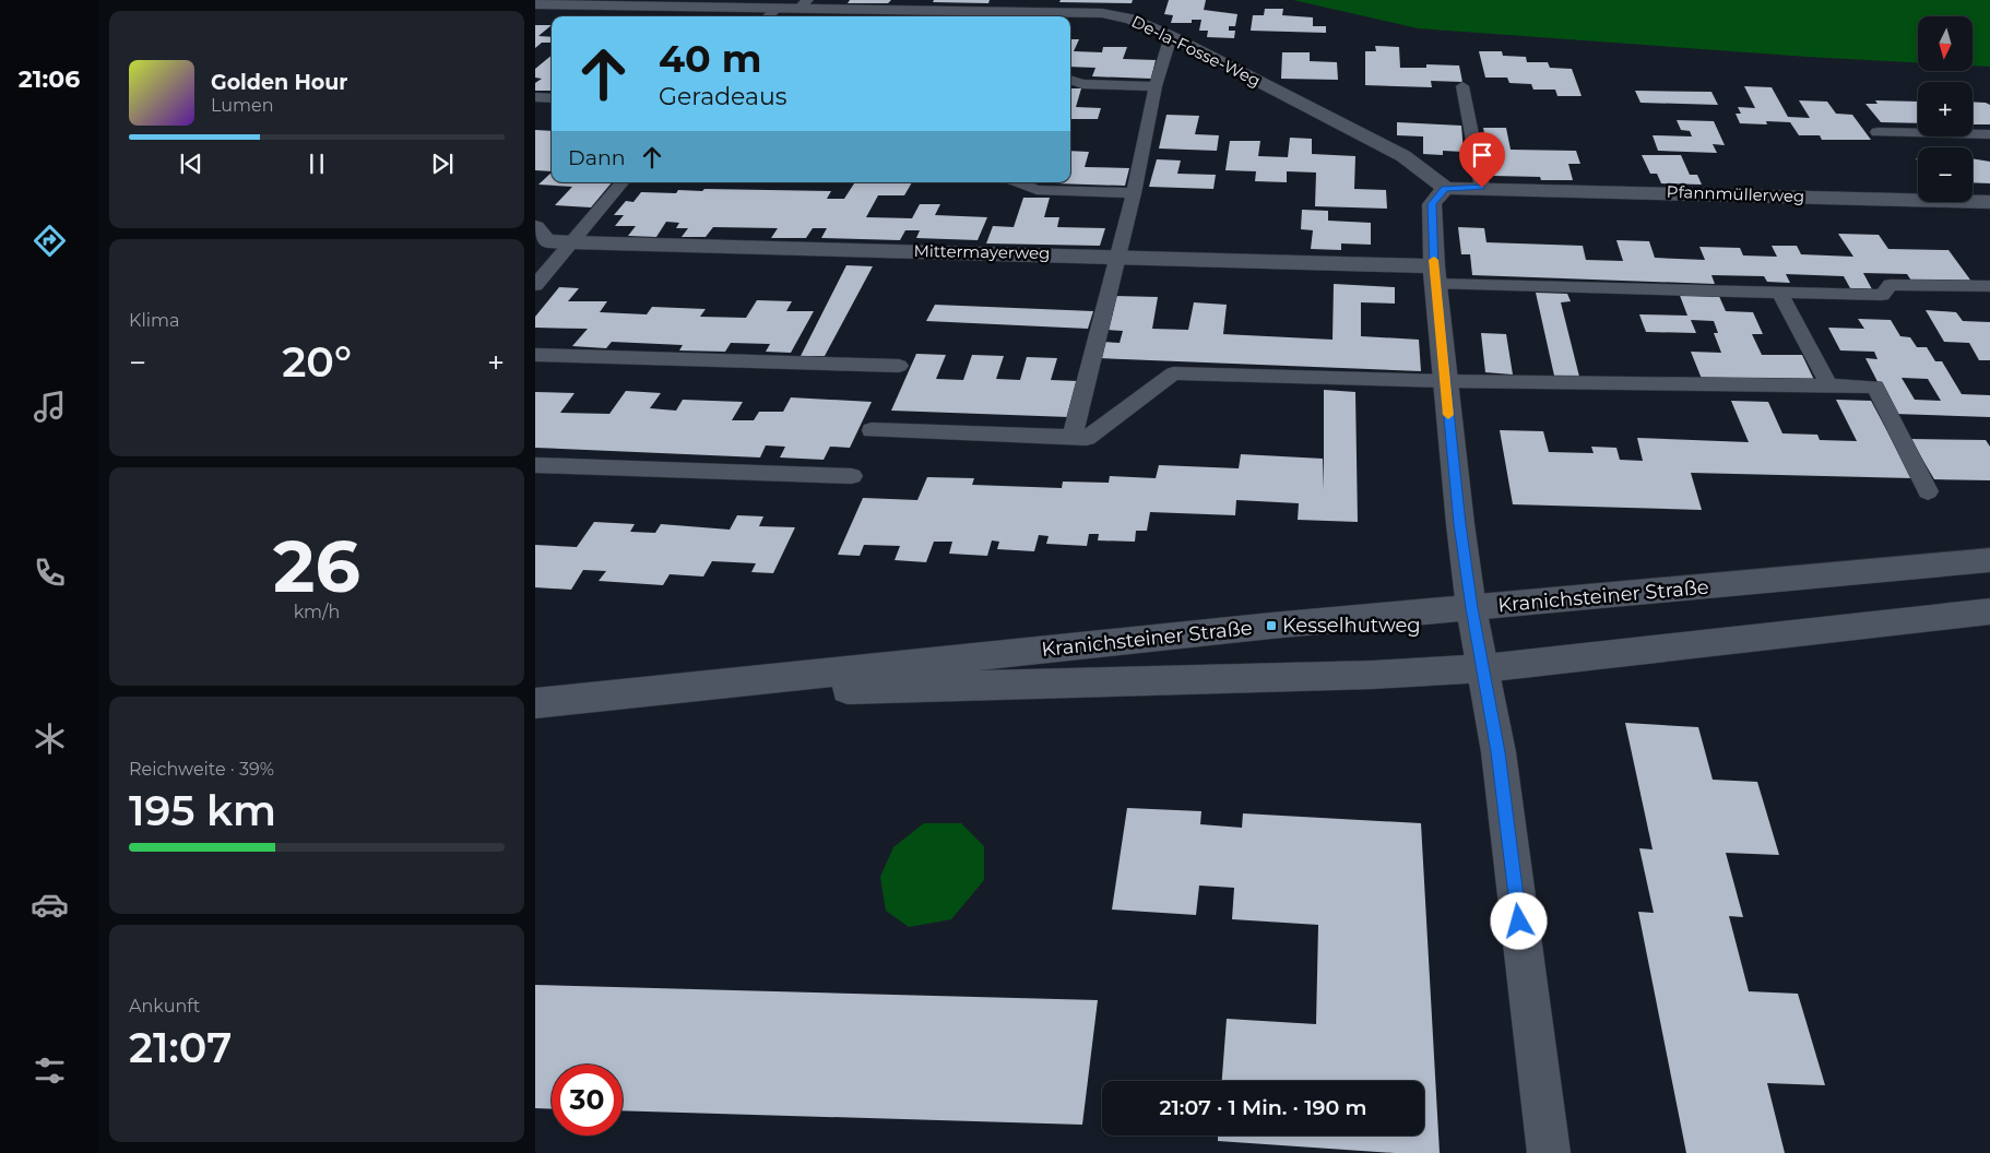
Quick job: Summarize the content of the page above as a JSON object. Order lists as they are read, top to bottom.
{
  "streets": {
    "street": [
      "De-la-Fosse-Weg",
      "Pfannmüllerweg",
      "Mittermayerweg",
      "Kranichsteiner Straße"
    ]
  },
  "crossings": [
    ["De-la-Fosse-Weg", "Pfannmüllerweg"]
  ],
  "places": {
    "transit": ["Kesselhutweg"]
  },
  "north": "bottom",
  "page": {
    "tabs": "21:06",
    "map_buttons": ["+", "−"],
    "turn": ["40 m", "Geradeaus"],
    "song": ["Golden Hour", "Lumen"],
    "then": "Dann",
    "tile": [
      "Klima",
      ["26", "km/h"],
      ["Reichweite · 39%", "195 km"],
      ["Ankunft", "21:07"]
    ],
    "heat": ["−", "20°", "+"],
    "limit": "30",
    "trip": "21:07 · 1 Min. · 190 m"
  }
}
